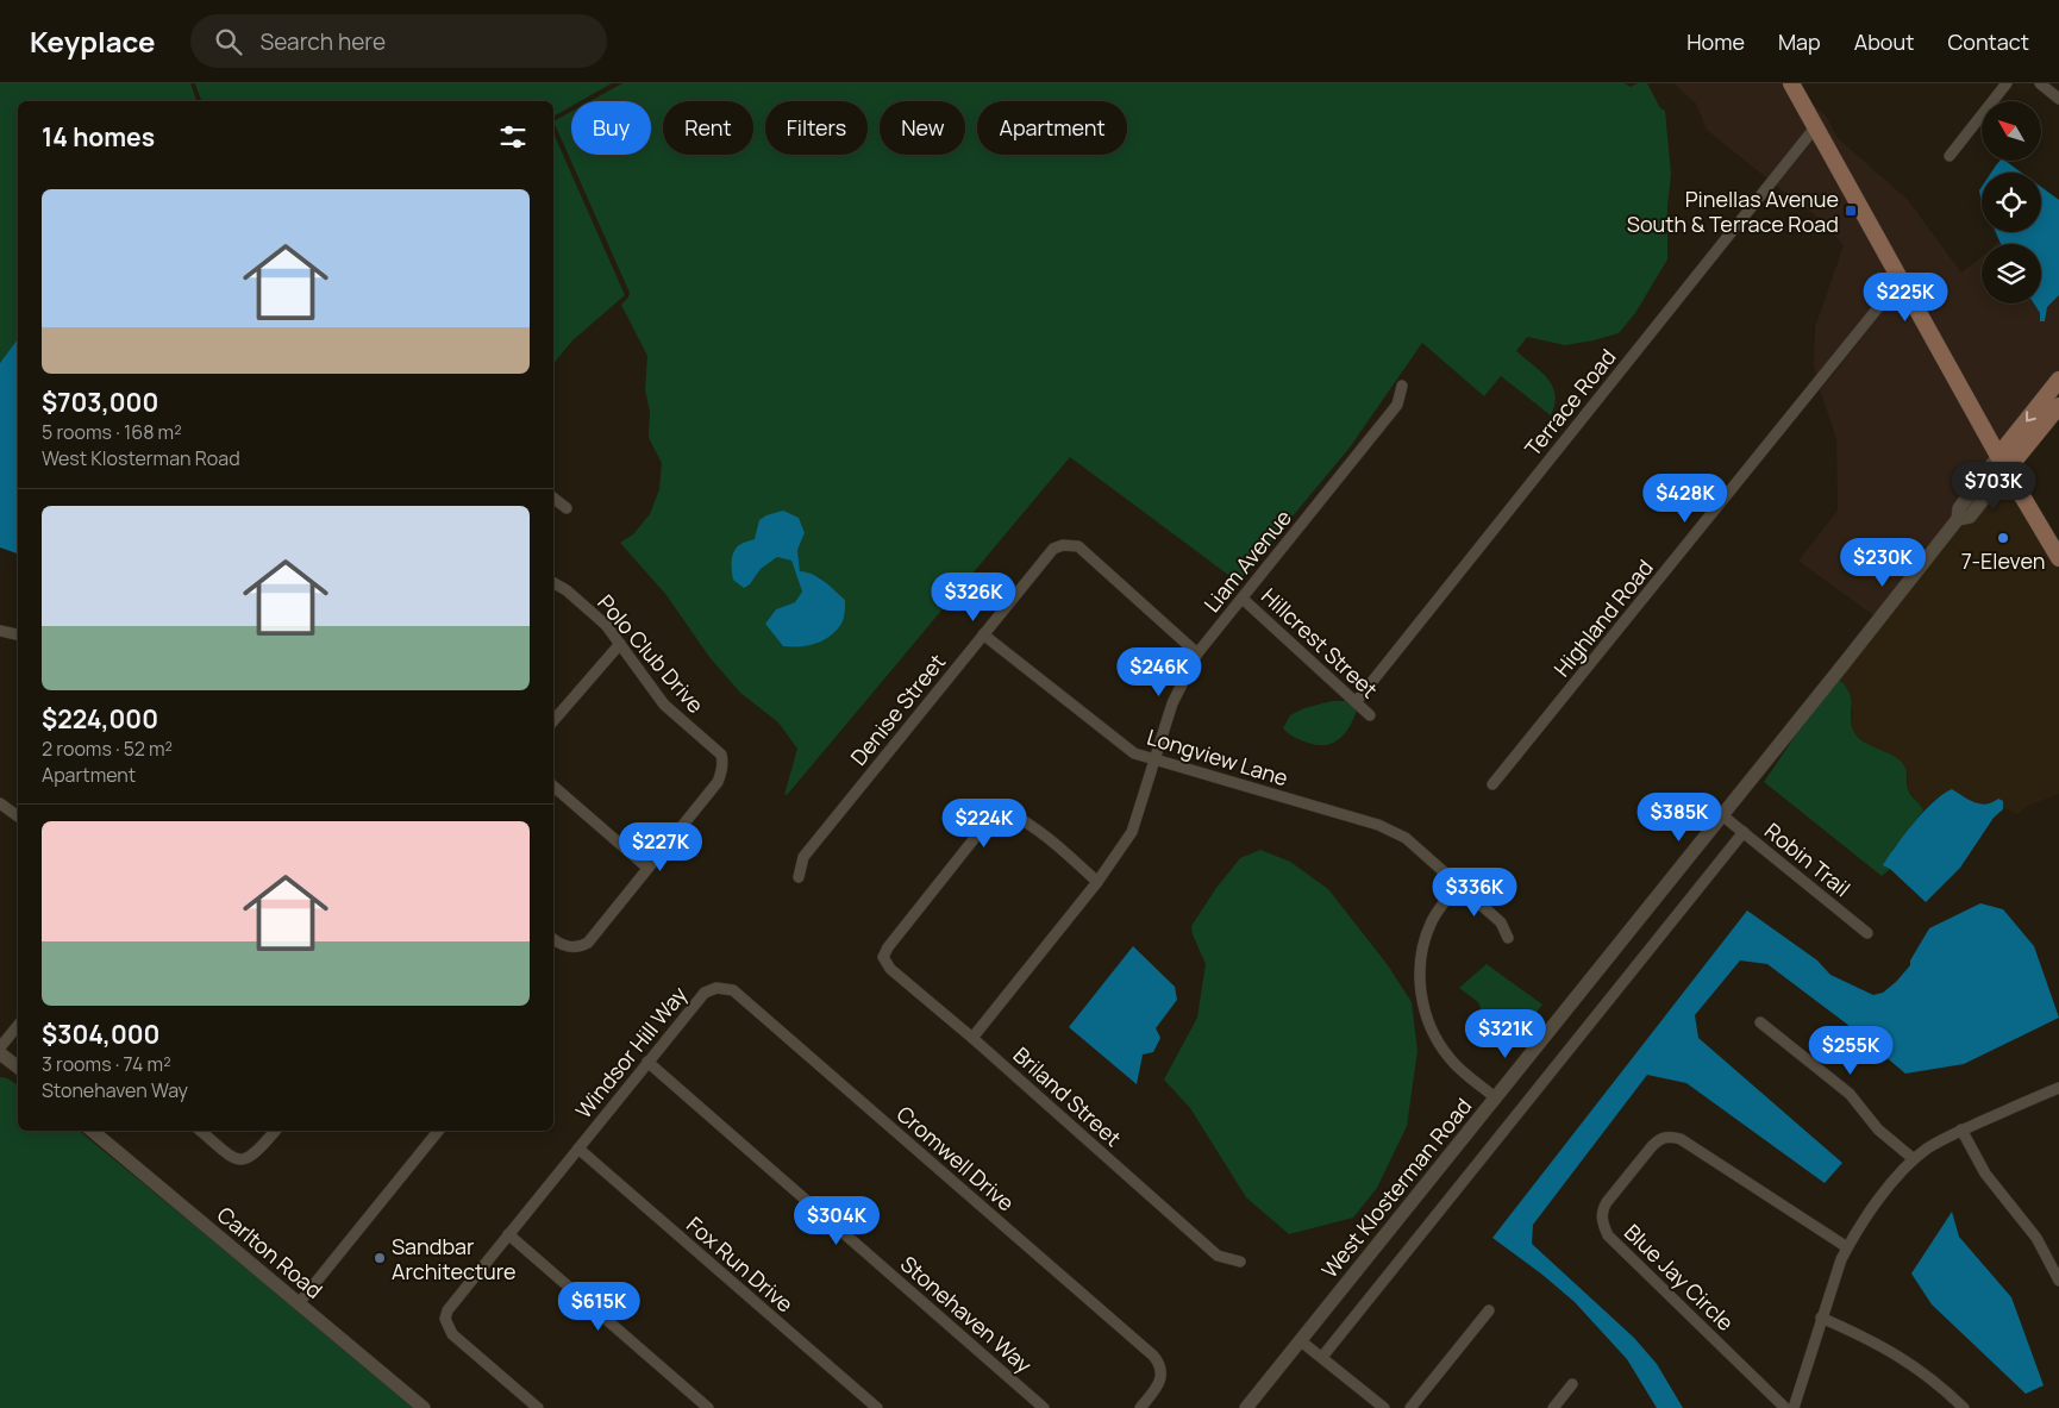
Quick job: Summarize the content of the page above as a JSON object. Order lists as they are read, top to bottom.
{
  "streets": {
    "street": [
      "Terrace Road",
      "Liam Avenue",
      "Highland Road",
      "Hillcrest Street",
      "Polo Club Drive",
      "Denise Street",
      "Longview Lane",
      "Robin Trail",
      "Windsor Hill Way",
      "Briland Street",
      "Cromwell Drive",
      "West Klosterman Road",
      "Carlton Road",
      "Fox Run Drive",
      "Blue Jay Circle",
      "Stonehaven Way"
    ]
  },
  "crossings": [
    ["Terrace Road", "Hillcrest Street"],
    ["Liam Avenue", "Hillcrest Street"],
    ["Liam Avenue", "Denise Street"],
    ["Liam Avenue", "Longview Lane"],
    ["Liam Avenue", "Briland Street"],
    ["Denise Street", "Longview Lane"],
    ["Robin Trail", "West Klosterman Road"],
    ["Windsor Hill Way", "Cromwell Drive"],
    ["Windsor Hill Way", "Fox Run Drive"],
    ["Windsor Hill Way", "Stonehaven Way"]
  ],
  "places": {
    "transit": ["Pinellas Avenue South & Terrace Road"],
    "other": ["7-Eleven", "Sandbar Architecture"]
  },
  "north": "top left",
  "page": {
    "header": "Keyplace",
    "search": "Search here",
    "nav": [
      "Home",
      "Map",
      "About",
      "Contact"
    ],
    "chip": [
      "Buy",
      "Rent",
      "Filters",
      "New",
      "Apartment"
    ],
    "heading": "14 homes",
    "list": [
      {
        "name": "$703,000",
        "note": "5 rooms · 168 m² · West Klosterman Road"
      },
      {
        "name": "$224,000",
        "note": "2 rooms · 52 m² · Apartment"
      },
      {
        "name": "$304,000",
        "note": "3 rooms · 74 m² · Stonehaven Way"
      }
    ],
    "price": [
      "$225K",
      "$703K",
      "$428K",
      "$230K",
      "$326K",
      "$246K",
      "$385K",
      "$224K",
      "$227K",
      "$336K",
      "$321K",
      "$255K",
      "$304K",
      "$615K"
    ]
  }
}
